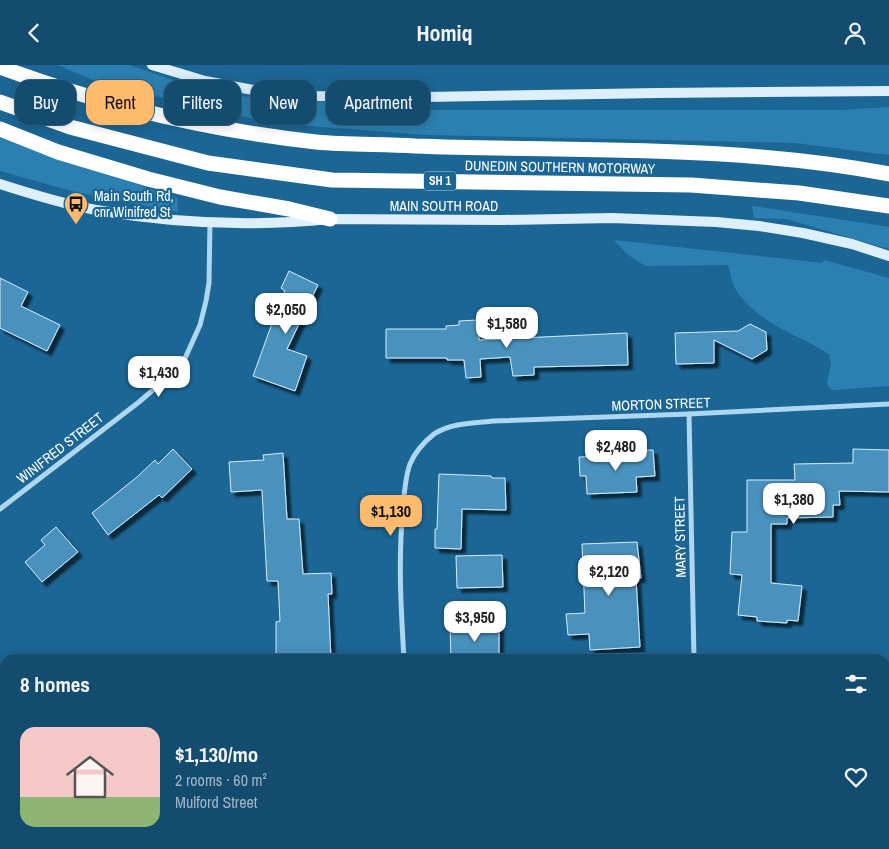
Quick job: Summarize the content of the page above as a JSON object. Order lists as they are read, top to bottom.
{
  "streets": {
    "highway": ["DUNEDIN SOUTHERN MOTORWAY", "SH 1"],
    "main road": ["MAIN SOUTH ROAD"],
    "street": ["MORTON STREET", "WINIFRED STREET", "MARY STREET"]
  },
  "crossings": [
    ["MAIN SOUTH ROAD", "WINIFRED STREET"],
    ["MORTON STREET", "MARY STREET"]
  ],
  "places": {
    "bus stop": ["Main South Rd, cnr Winifred St"]
  },
  "page": {
    "header": "Homiq",
    "chip": [
      "Buy",
      "Rent",
      "Filters",
      "New",
      "Apartment"
    ],
    "price": [
      "$2,050",
      "$1,580",
      "$1,430",
      "$2,480",
      "$1,380",
      "$1,130",
      "$2,120",
      "$3,950"
    ],
    "heading": "8 homes",
    "list": [
      {
        "name": "$1,130/mo",
        "note": "2 rooms · 60 m² · Mulford Street"
      }
    ]
  }
}
